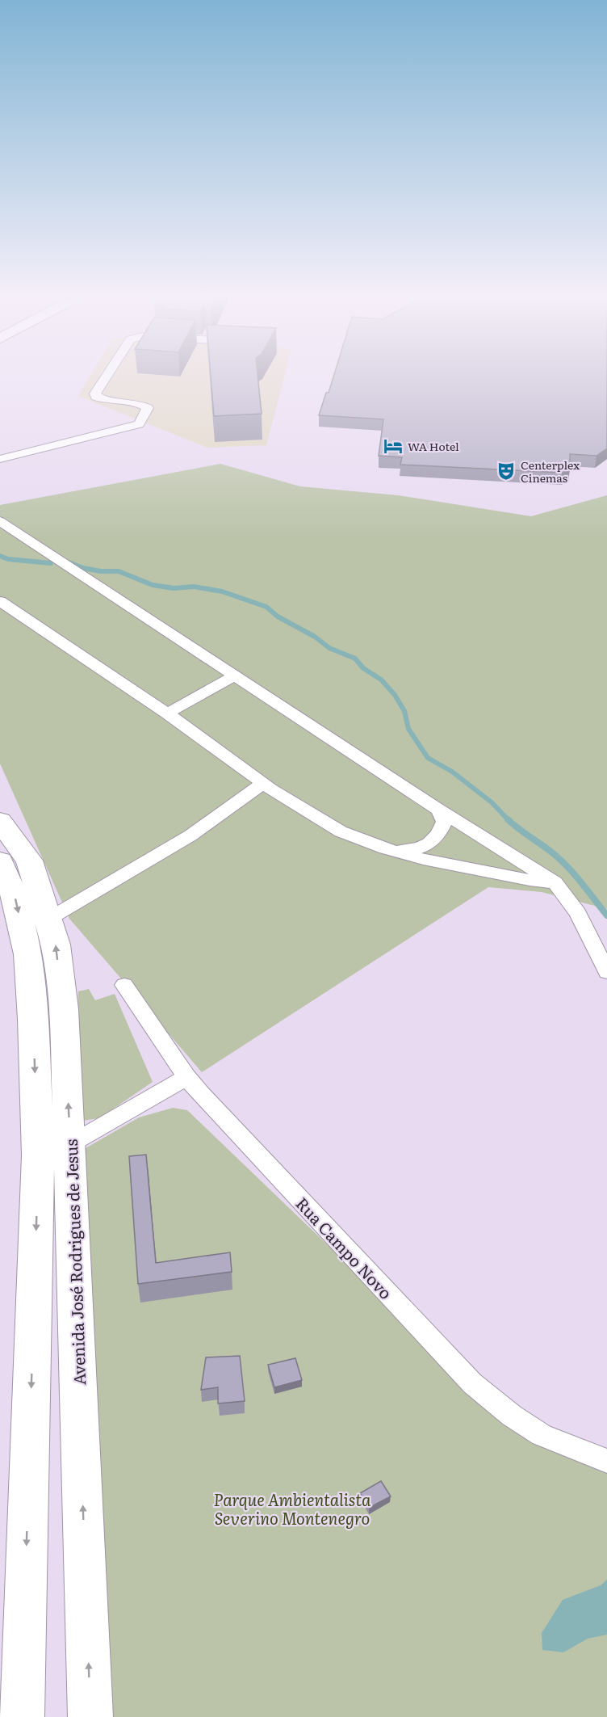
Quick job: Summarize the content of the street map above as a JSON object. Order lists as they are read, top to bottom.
{
  "streets": {
    "main road": ["Avenida José Rodrigues de Jesus"],
    "street": ["Rua Campo Novo"]
  },
  "parks": ["Parque Ambientalista Severino Montenegro"],
  "places": {
    "hotel": ["WA Hotel"],
    "theatre": ["Centerplex Cinemas"]
  }
}
